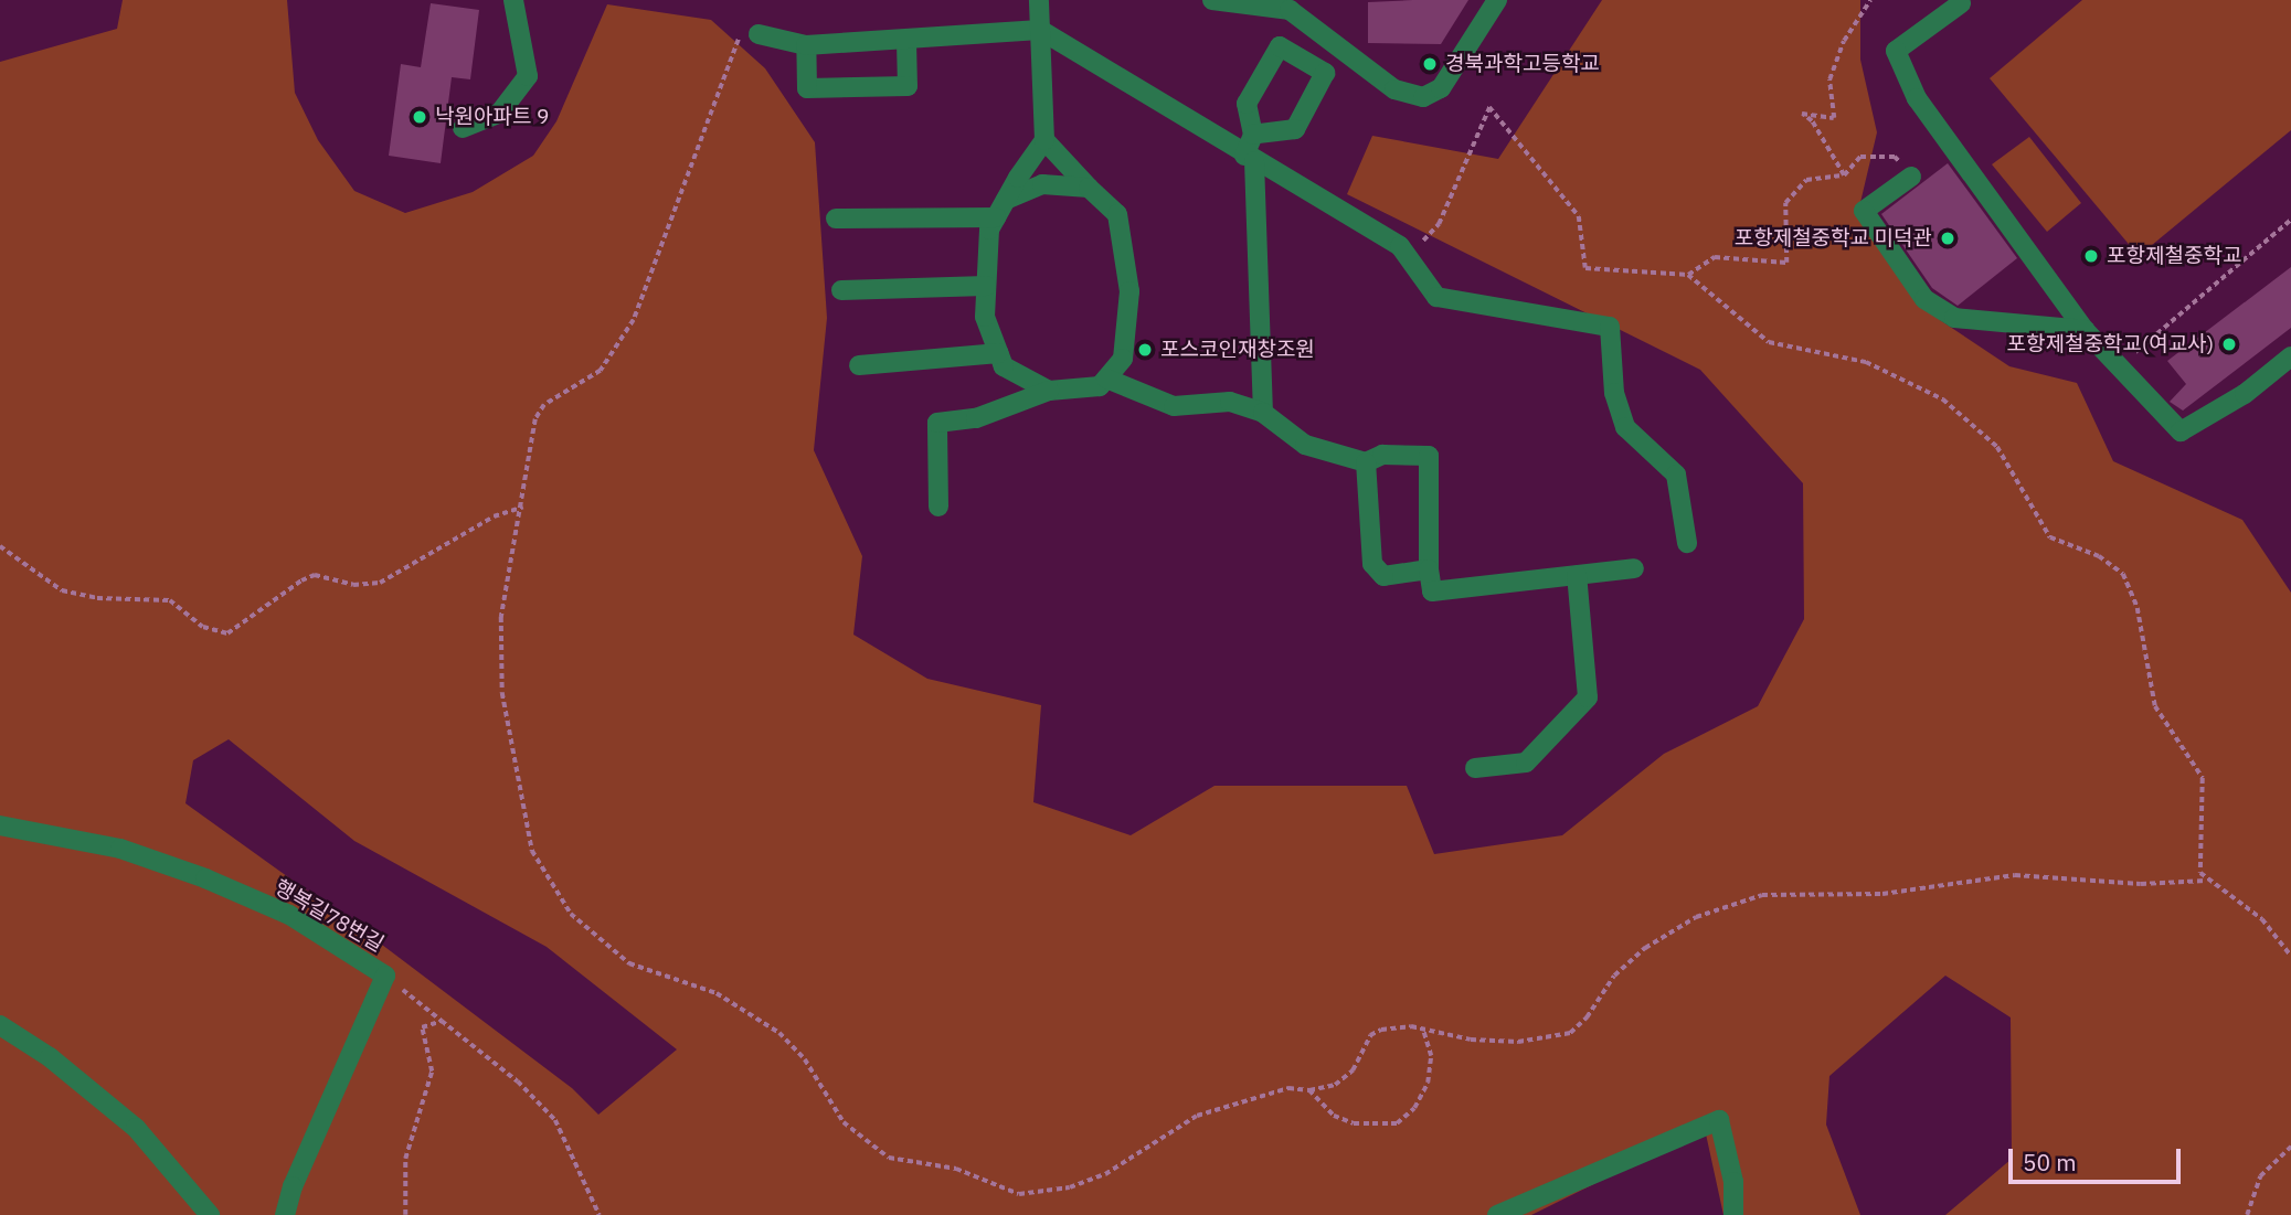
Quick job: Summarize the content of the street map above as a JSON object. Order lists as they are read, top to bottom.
{
  "streets": {
    "street": ["행복길78번길"]
  },
  "places": [
    "경북과학고등학교",
    "낙원아파트 9",
    "포항제철중학교 미덕관",
    "포항제철중학교",
    "포항제철중학교(여교사)",
    "포스코인재창조원"
  ],
  "scale_bar": "50 m"
}
